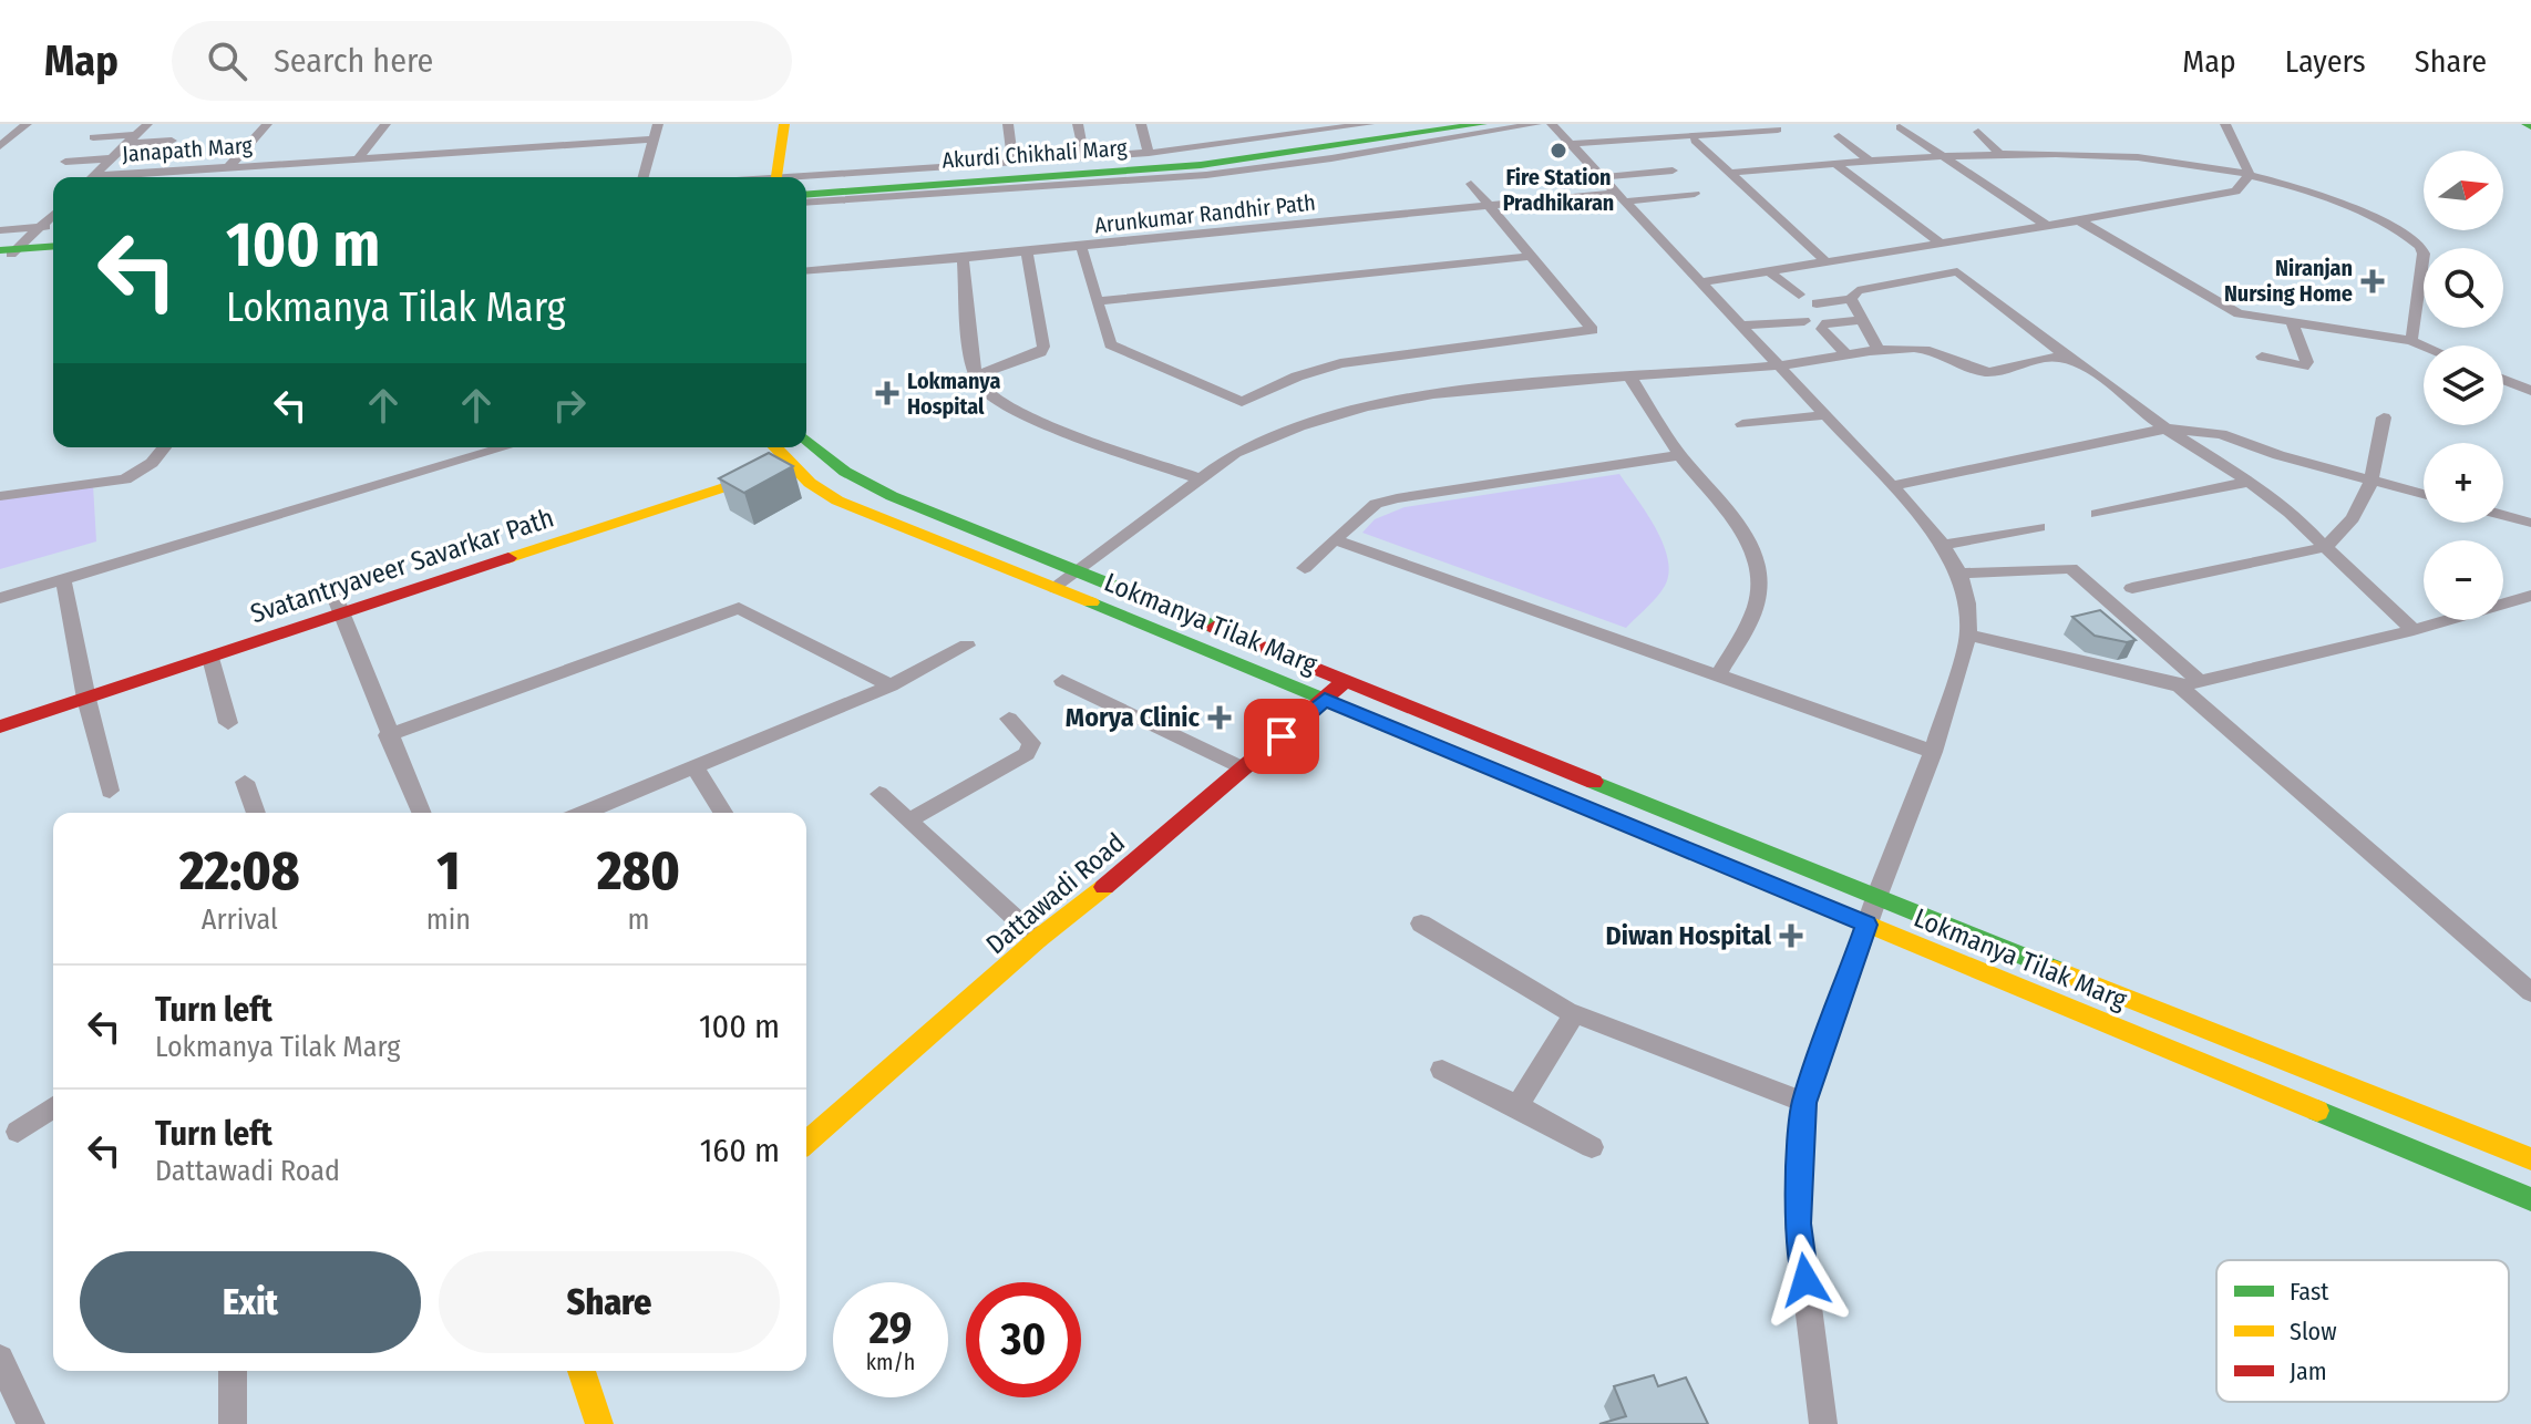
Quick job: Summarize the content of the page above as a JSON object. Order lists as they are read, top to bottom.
{
  "streets": {
    "main road": [
      "Akurdi Chikhali Marg",
      "Svatantryaveer Savarkar Path",
      "Lokmanya Tilak Marg",
      "Dattawadi Road"
    ],
    "street": ["Janapath Marg", "Arunkumar Randhir Path"]
  },
  "crossings": [
    ["Svatantryaveer Savarkar Path", "Lokmanya Tilak Marg"],
    ["Lokmanya Tilak Marg", "Dattawadi Road"]
  ],
  "places": {
    "other": ["Fire Station Pradhikaran"],
    "health": [
      "Niranjan Nursing Home",
      "Lokmanya Hospital",
      "Morya Clinic",
      "Diwan Hospital"
    ]
  },
  "legend": ["Fast", "Slow", "Jam"],
  "north": "right",
  "page": {
    "header": "Map",
    "search": "Search here",
    "nav": ["Map", "Layers", "Share"],
    "map_buttons": ["+", "−"],
    "turn": ["100 m", "Lokmanya Tilak Marg"],
    "eta": [
      "22:08",
      "Arrival",
      "1",
      "min",
      "280",
      "m"
    ],
    "list": [
      {
        "name": "Turn left",
        "note": "Lokmanya Tilak Marg",
        "value": "100 m"
      },
      {
        "name": "Turn left",
        "note": "Dattawadi Road",
        "value": "160 m"
      }
    ],
    "buttons": ["Exit", "Share"],
    "speed": "29 km/h",
    "limit": "30"
  }
}
